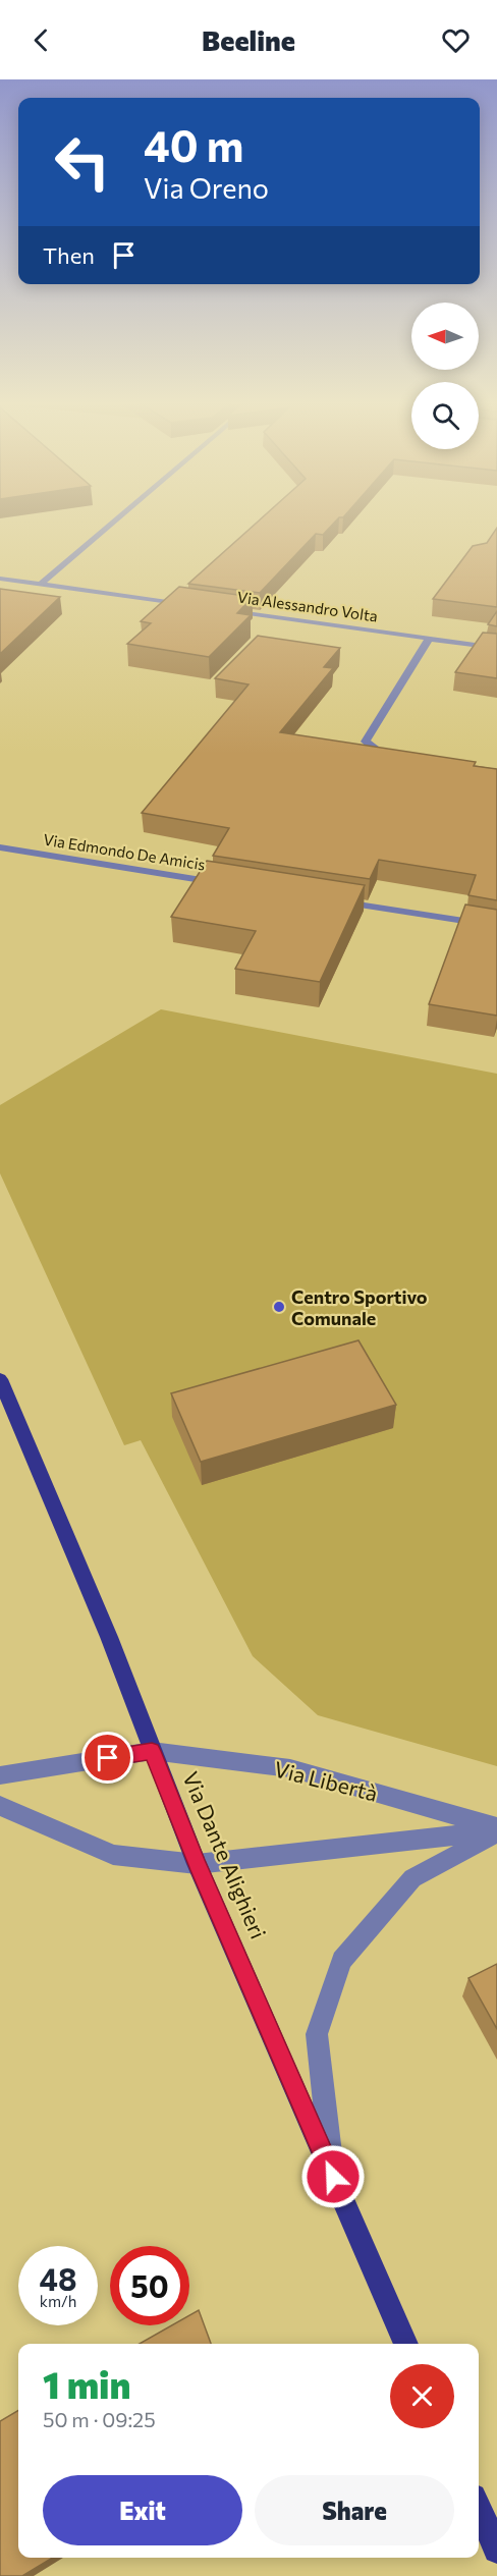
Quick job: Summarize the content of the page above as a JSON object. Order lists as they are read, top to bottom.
{
  "streets": {
    "main road": ["Via Dante Alighieri"],
    "street": ["Via Alessandro Volta", "Via Edmondo De Amicis", "Via Libertà"]
  },
  "crossings": [
    ["Via Libertà", "Via Dante Alighieri"]
  ],
  "places": ["Centro Sportivo Comunale"],
  "north": "left",
  "page": {
    "header": "Beeline",
    "turn": ["40 m", "Via Oreno"],
    "then": "Then",
    "speed": "48 km/h",
    "limit": "50",
    "heading": ["1 min", "50 m · 09:25"],
    "buttons": ["Exit", "Share"]
  }
}
